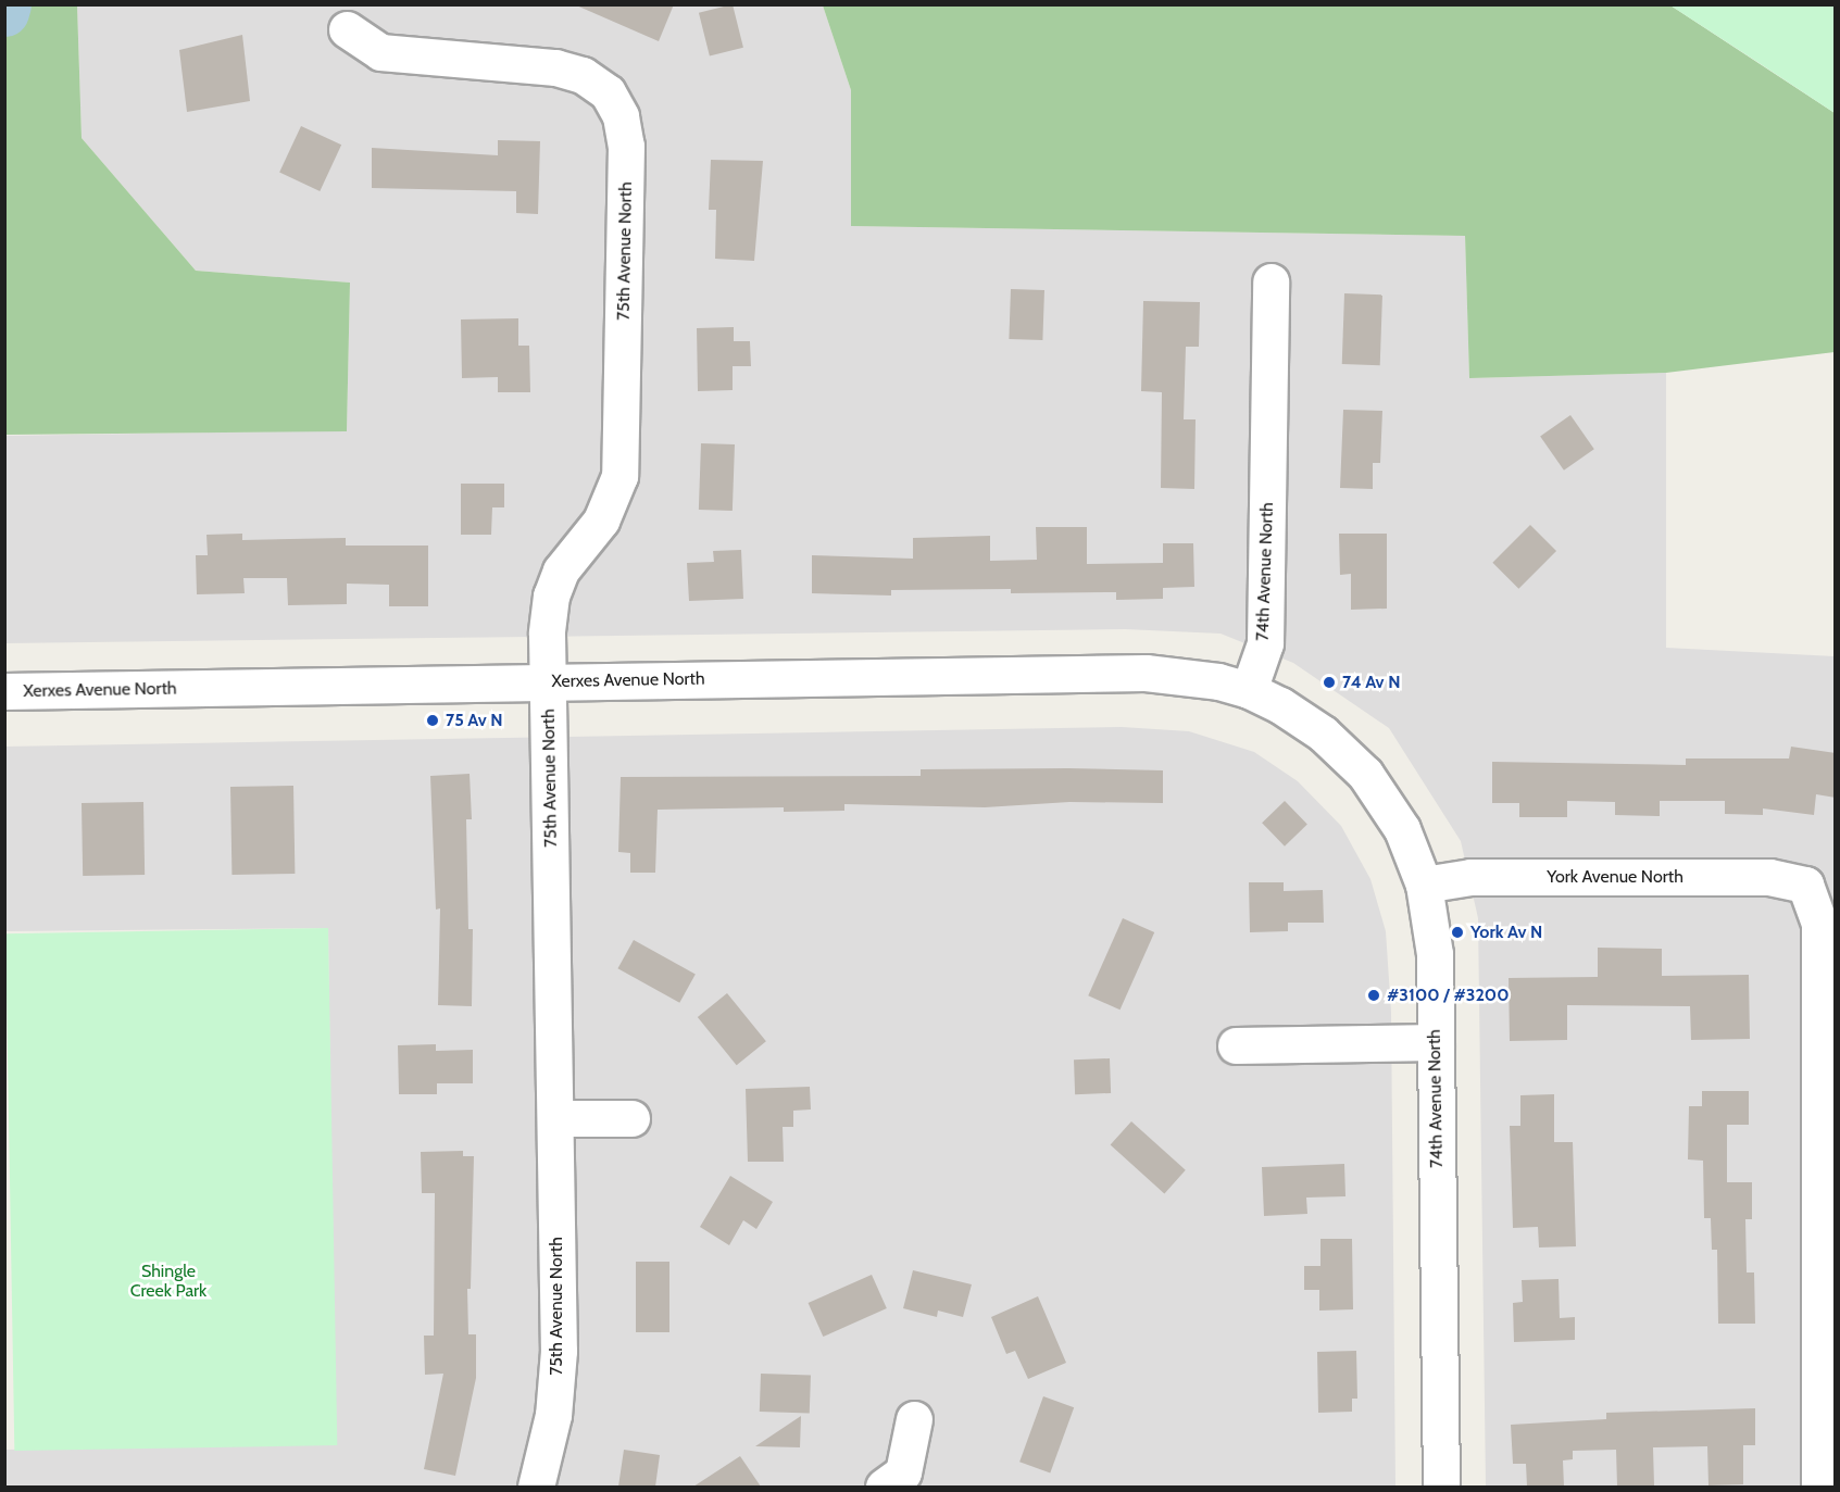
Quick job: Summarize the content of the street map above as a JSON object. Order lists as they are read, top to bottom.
{
  "streets": {
    "street": [
      "75th Avenue North",
      "74th Avenue North",
      "Xerxes Avenue North",
      "York Avenue North"
    ]
  },
  "crossings": [
    ["75th Avenue North", "Xerxes Avenue North"],
    ["74th Avenue North", "Xerxes Avenue North"],
    ["74th Avenue North", "York Avenue North"]
  ],
  "parks": ["Shingle Creek Park"],
  "places": [
    "74 Av N",
    "75 Av N",
    "York Av N",
    "#3100 / #3200"
  ]
}
